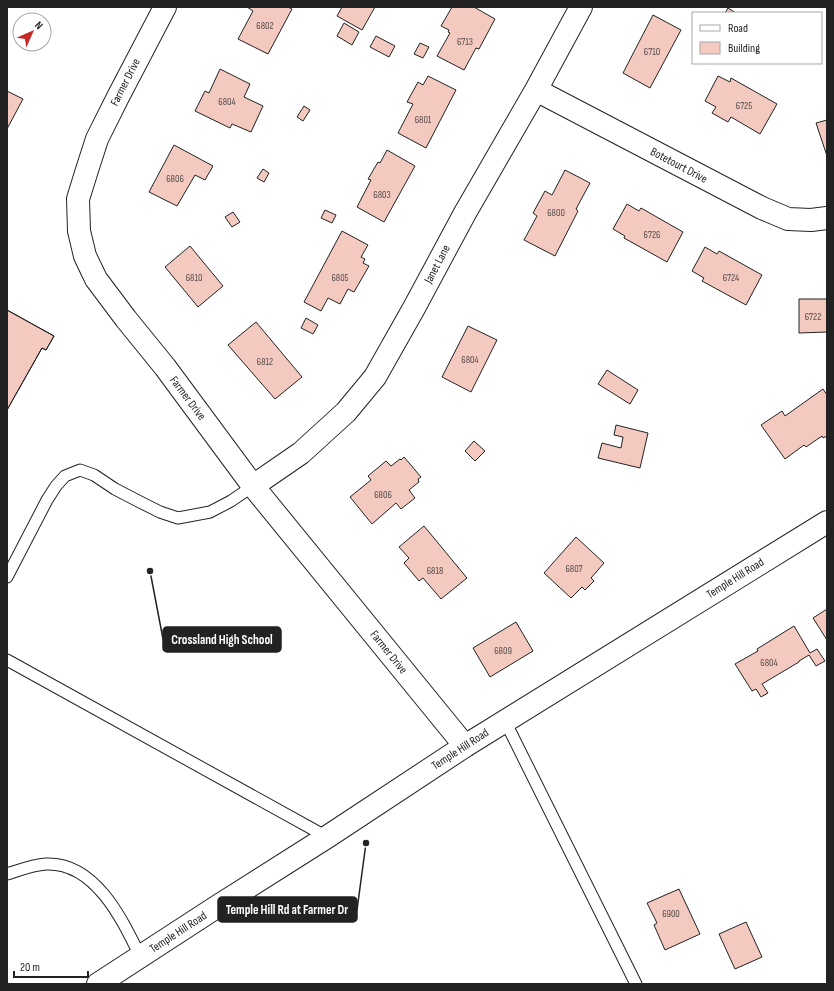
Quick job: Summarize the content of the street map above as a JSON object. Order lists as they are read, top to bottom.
{
  "streets": {
    "street": [
      "Farmer Drive",
      "Botetourt Drive",
      "Janet Lane",
      "Temple Hill Road"
    ]
  },
  "crossings": [
    ["Farmer Drive", "Janet Lane"],
    ["Farmer Drive", "Temple Hill Road"],
    ["Botetourt Drive", "Janet Lane"]
  ],
  "places": ["Crossland High School", "Temple Hill Rd at Farmer Dr"],
  "house_numbers": [
    "6802",
    "6713",
    "6710",
    "6804",
    "6725",
    "6801",
    "6806",
    "6803",
    "6800",
    "6726",
    "6810",
    "6805",
    "6724",
    "6722",
    "6804",
    "6812",
    "6806",
    "6807",
    "6818",
    "6809",
    "6804",
    "6900"
  ],
  "legend": ["Road", "Building"],
  "scale_bar": "20 m",
  "north": "top right"
}
